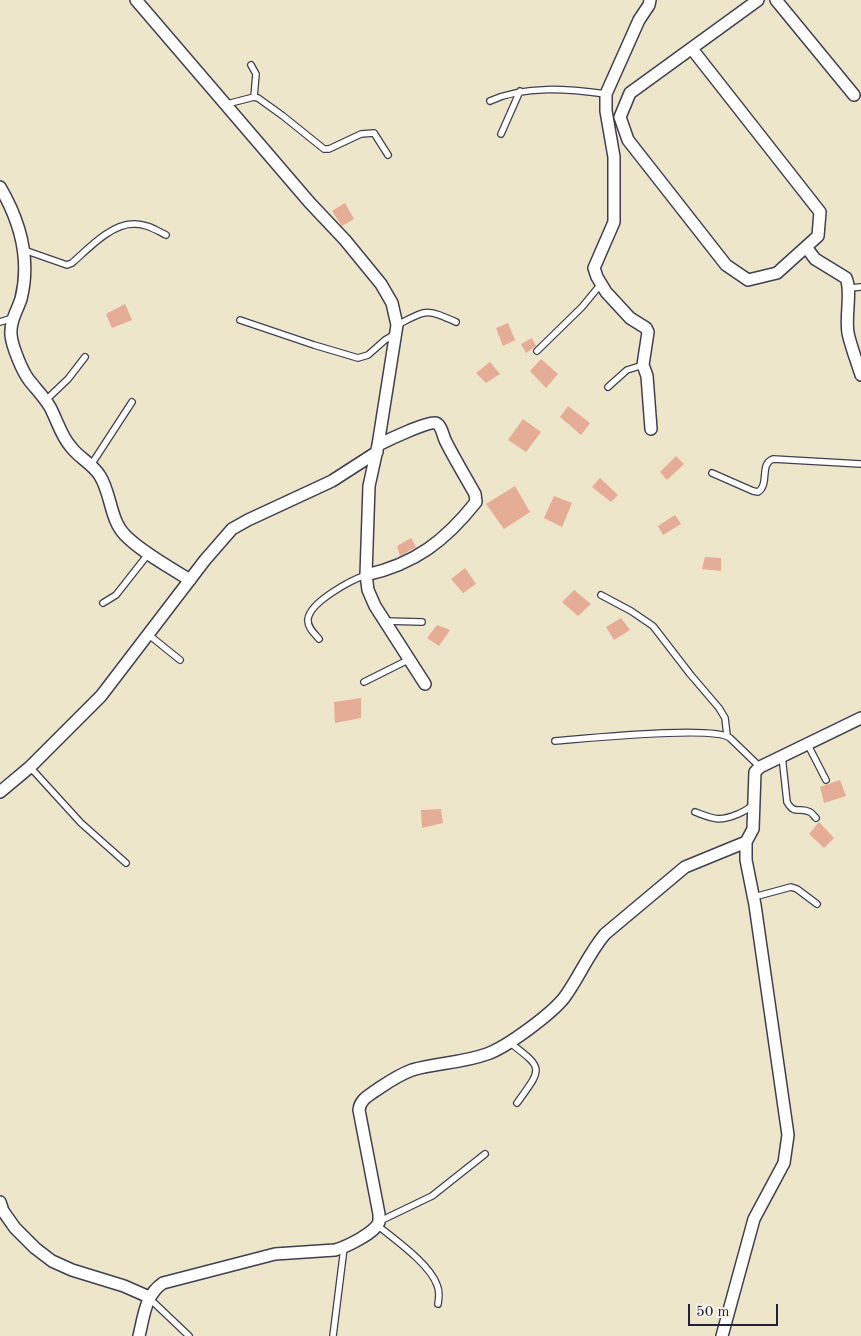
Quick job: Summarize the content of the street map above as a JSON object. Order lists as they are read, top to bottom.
{
  "scale_bar": "50 m"
}
